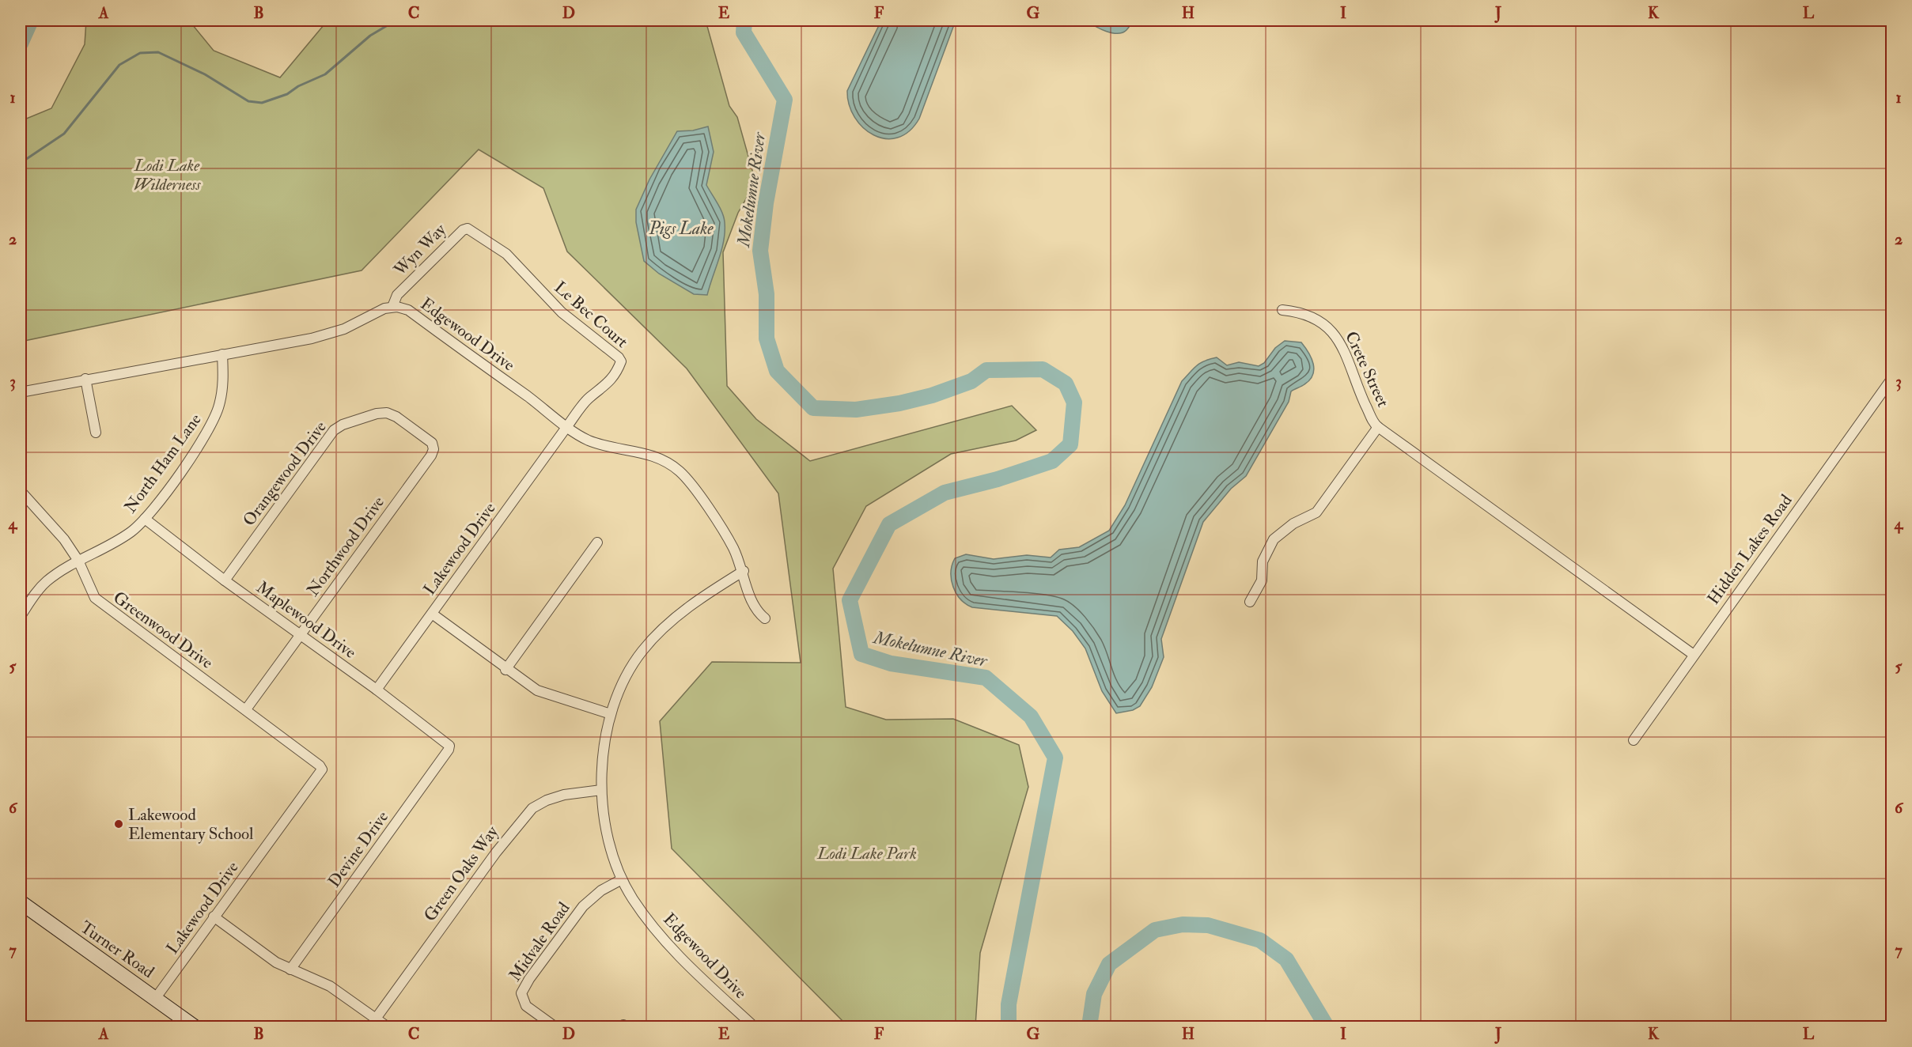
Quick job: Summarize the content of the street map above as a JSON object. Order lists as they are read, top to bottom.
{
  "streets": {
    "main road": ["Turner Road"],
    "street": [
      "Wyn Way",
      "Le Bec Court",
      "Edgewood Drive",
      "Crete Street",
      "North Ham Lane",
      "Orangewood Drive",
      "Northwood Drive",
      "Lakewood Drive",
      "Hidden Lakes Road",
      "Maplewood Drive",
      "Greenwood Drive",
      "Devine Drive",
      "Green Oaks Way",
      "Midvale Road"
    ]
  },
  "crossings": [
    ["Wyn Way", "Le Bec Court"],
    ["Wyn Way", "Edgewood Drive"],
    ["Le Bec Court", "Edgewood Drive"],
    ["Le Bec Court", "Lakewood Drive"],
    ["Edgewood Drive", "North Ham Lane"],
    ["Edgewood Drive", "Lakewood Drive"],
    ["Edgewood Drive", "Green Oaks Way"],
    ["Edgewood Drive", "Midvale Road"],
    ["Crete Street", "Hidden Lakes Road"],
    ["North Ham Lane", "Maplewood Drive"],
    ["North Ham Lane", "Greenwood Drive"],
    ["Orangewood Drive", "Northwood Drive"],
    ["Orangewood Drive", "Maplewood Drive"],
    ["Northwood Drive", "Maplewood Drive"],
    ["Northwood Drive", "Greenwood Drive"],
    ["Lakewood Drive", "Maplewood Drive"],
    ["Lakewood Drive", "Greenwood Drive"],
    ["Lakewood Drive", "Turner Road"],
    ["Maplewood Drive", "Devine Drive"]
  ],
  "water": ["Mokelumne River", "Pigs Lake"],
  "parks": ["Lodi Lake Wilderness", "Lodi Lake Park"],
  "places": ["Lakewood Elementary School"],
  "grid": {
    "columns": [
      "A",
      "B",
      "C",
      "D",
      "E",
      "F",
      "G",
      "H",
      "I",
      "J",
      "K",
      "L"
    ],
    "rows": [
      "1",
      "2",
      "3",
      "4",
      "5",
      "6",
      "7"
    ]
  }
}
